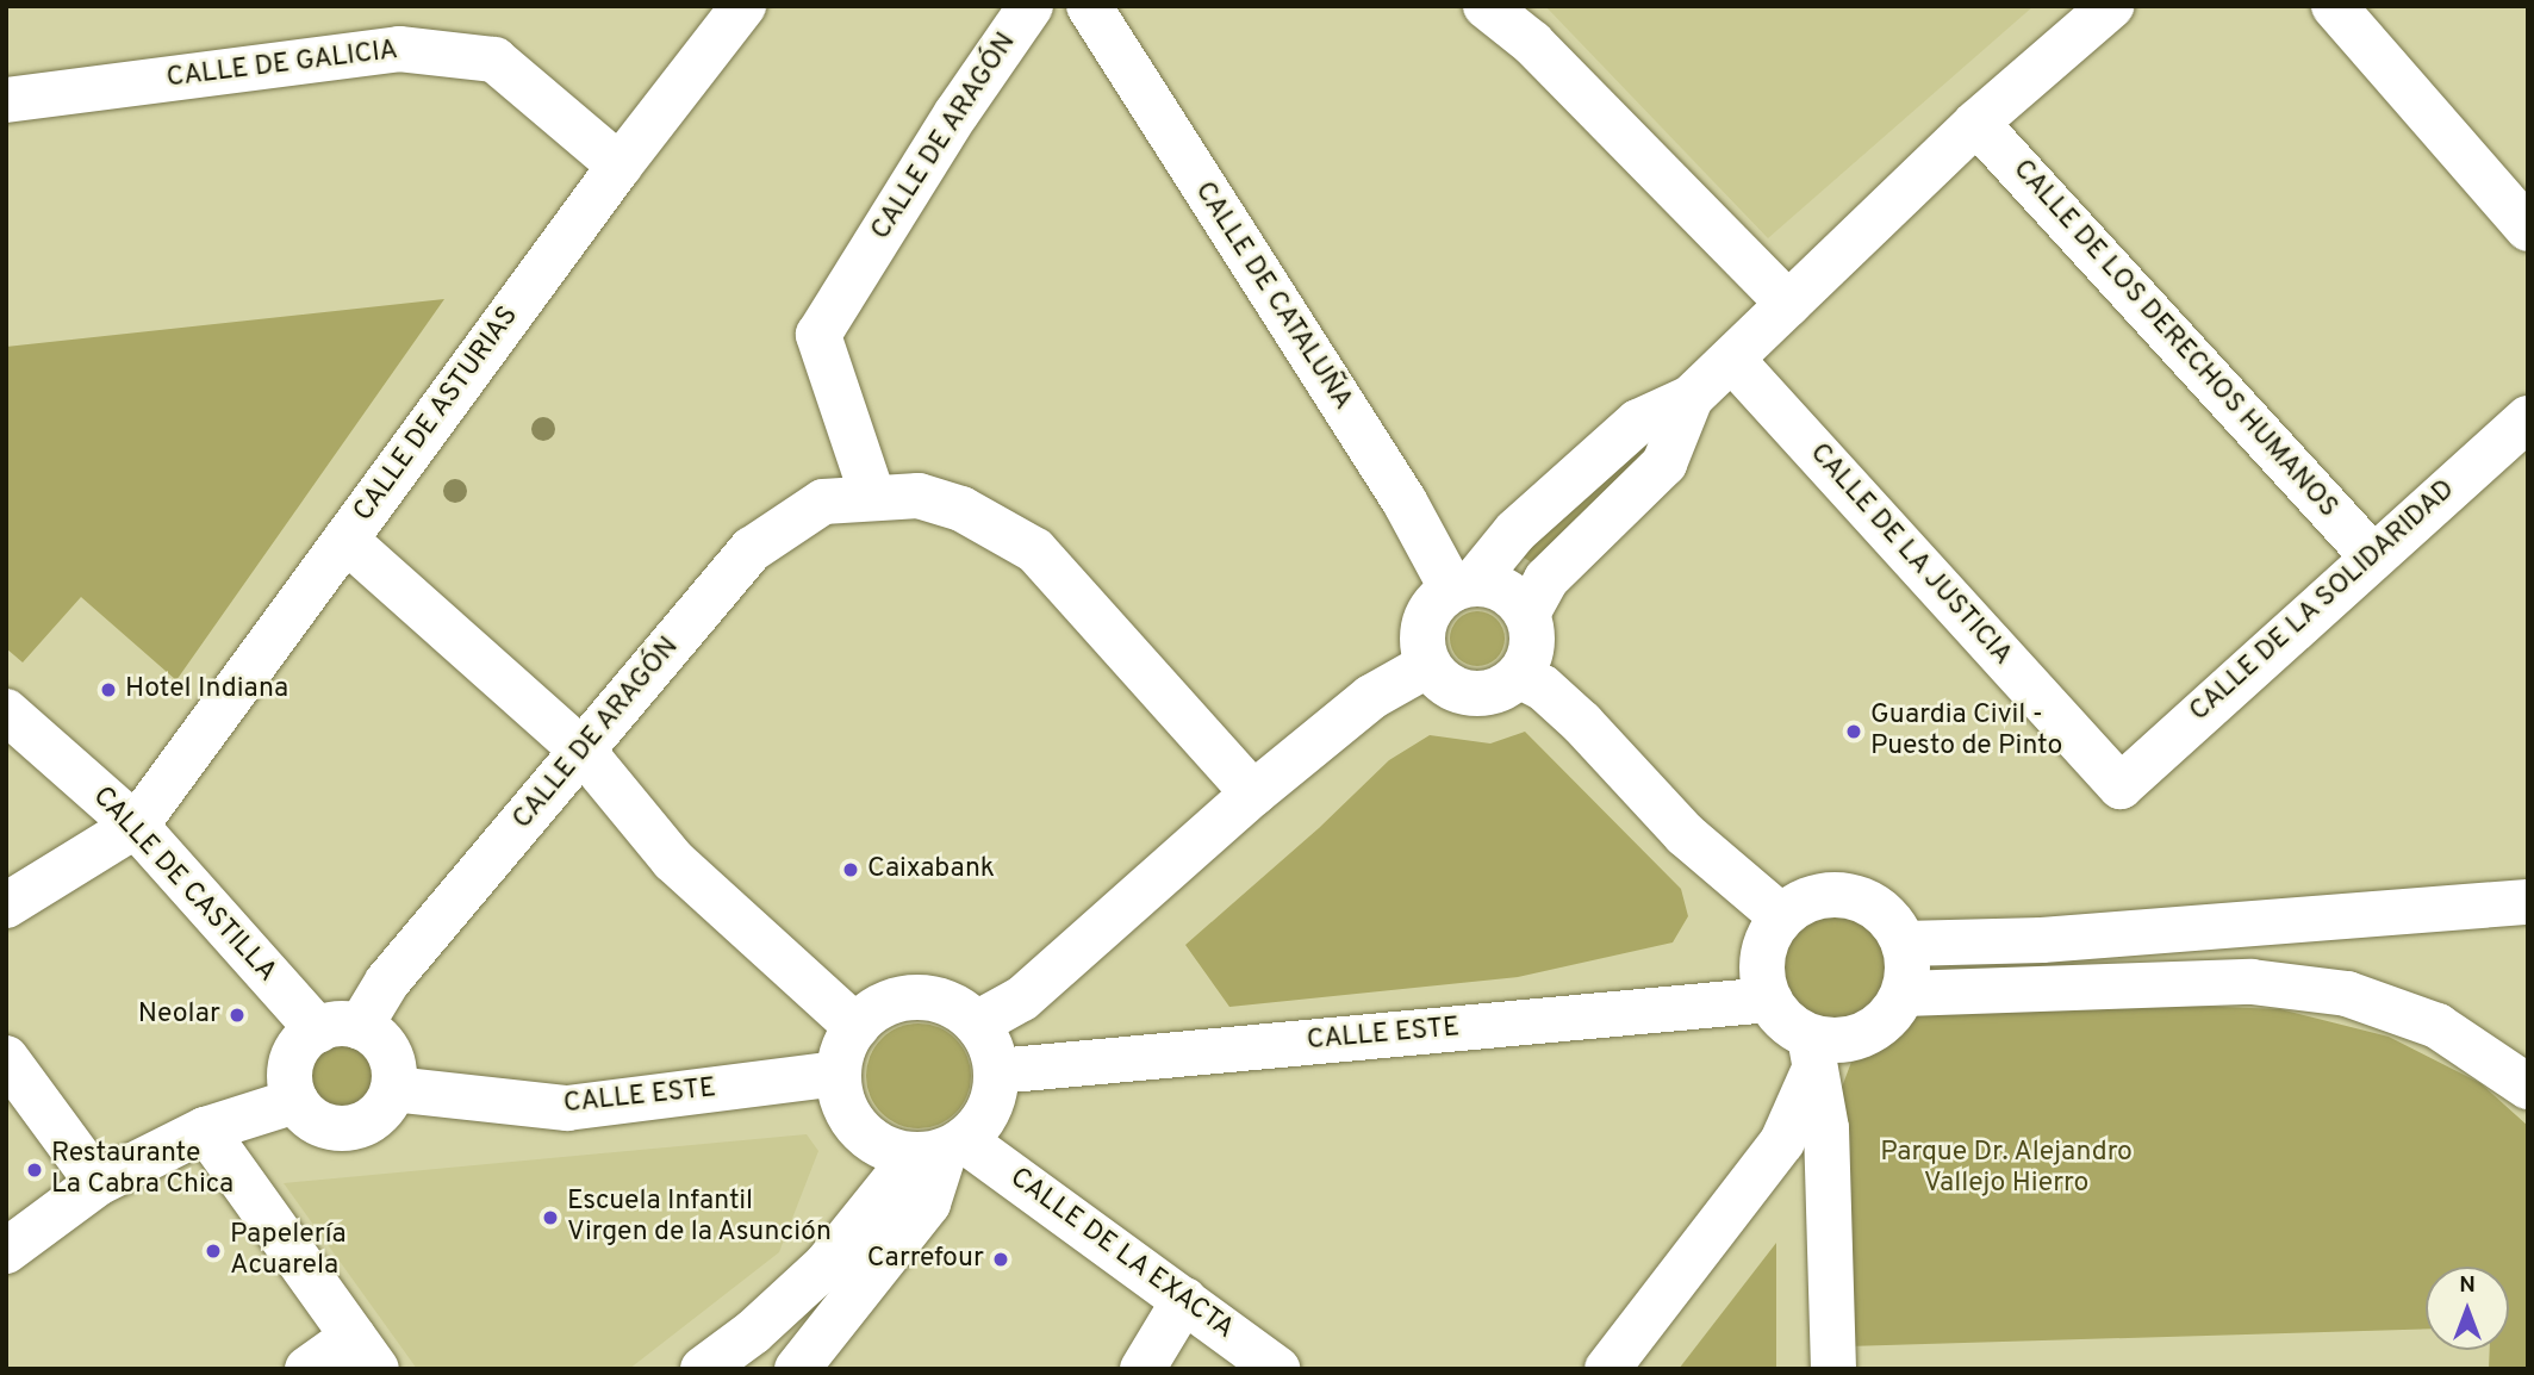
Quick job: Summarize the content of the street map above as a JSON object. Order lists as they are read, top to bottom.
{
  "streets": {
    "street": [
      "CALLE DE GALICIA",
      "CALLE DE ARAGÓN",
      "CALLE DE CATALUÑA",
      "CALLE DE LOS DERECHOS HUMANOS",
      "CALLE DE ASTURIAS",
      "CALLE DE LA JUSTICIA",
      "CALLE DE LA SOLIDARIDAD",
      "CALLE DE CASTILLA",
      "CALLE ESTE",
      "CALLE DE LA EXACTA"
    ]
  },
  "crossings": [
    ["CALLE DE GALICIA", "CALLE DE ASTURIAS"],
    ["CALLE DE ARAGÓN", "CALLE DE CASTILLA"],
    ["CALLE DE ARAGÓN", "CALLE ESTE"],
    ["CALLE DE LOS DERECHOS HUMANOS", "CALLE DE LA SOLIDARIDAD"],
    ["CALLE DE ASTURIAS", "CALLE DE CASTILLA"],
    ["CALLE DE LA JUSTICIA", "CALLE DE LA SOLIDARIDAD"],
    ["CALLE DE CASTILLA", "CALLE ESTE"],
    ["CALLE ESTE", "CALLE DE LA EXACTA"]
  ],
  "parks": ["Parque Dr. Alejandro Vallejo Hierro"],
  "places": [
    "Hotel Indiana",
    "Guardia Civil - Puesto de Pinto",
    "Caixabank",
    "Neolar",
    "Restaurante La Cabra Chica",
    "Escuela Infantil Virgen de la Asunción",
    "Papelería Acuarela",
    "Carrefour"
  ],
  "north": "top"
}
